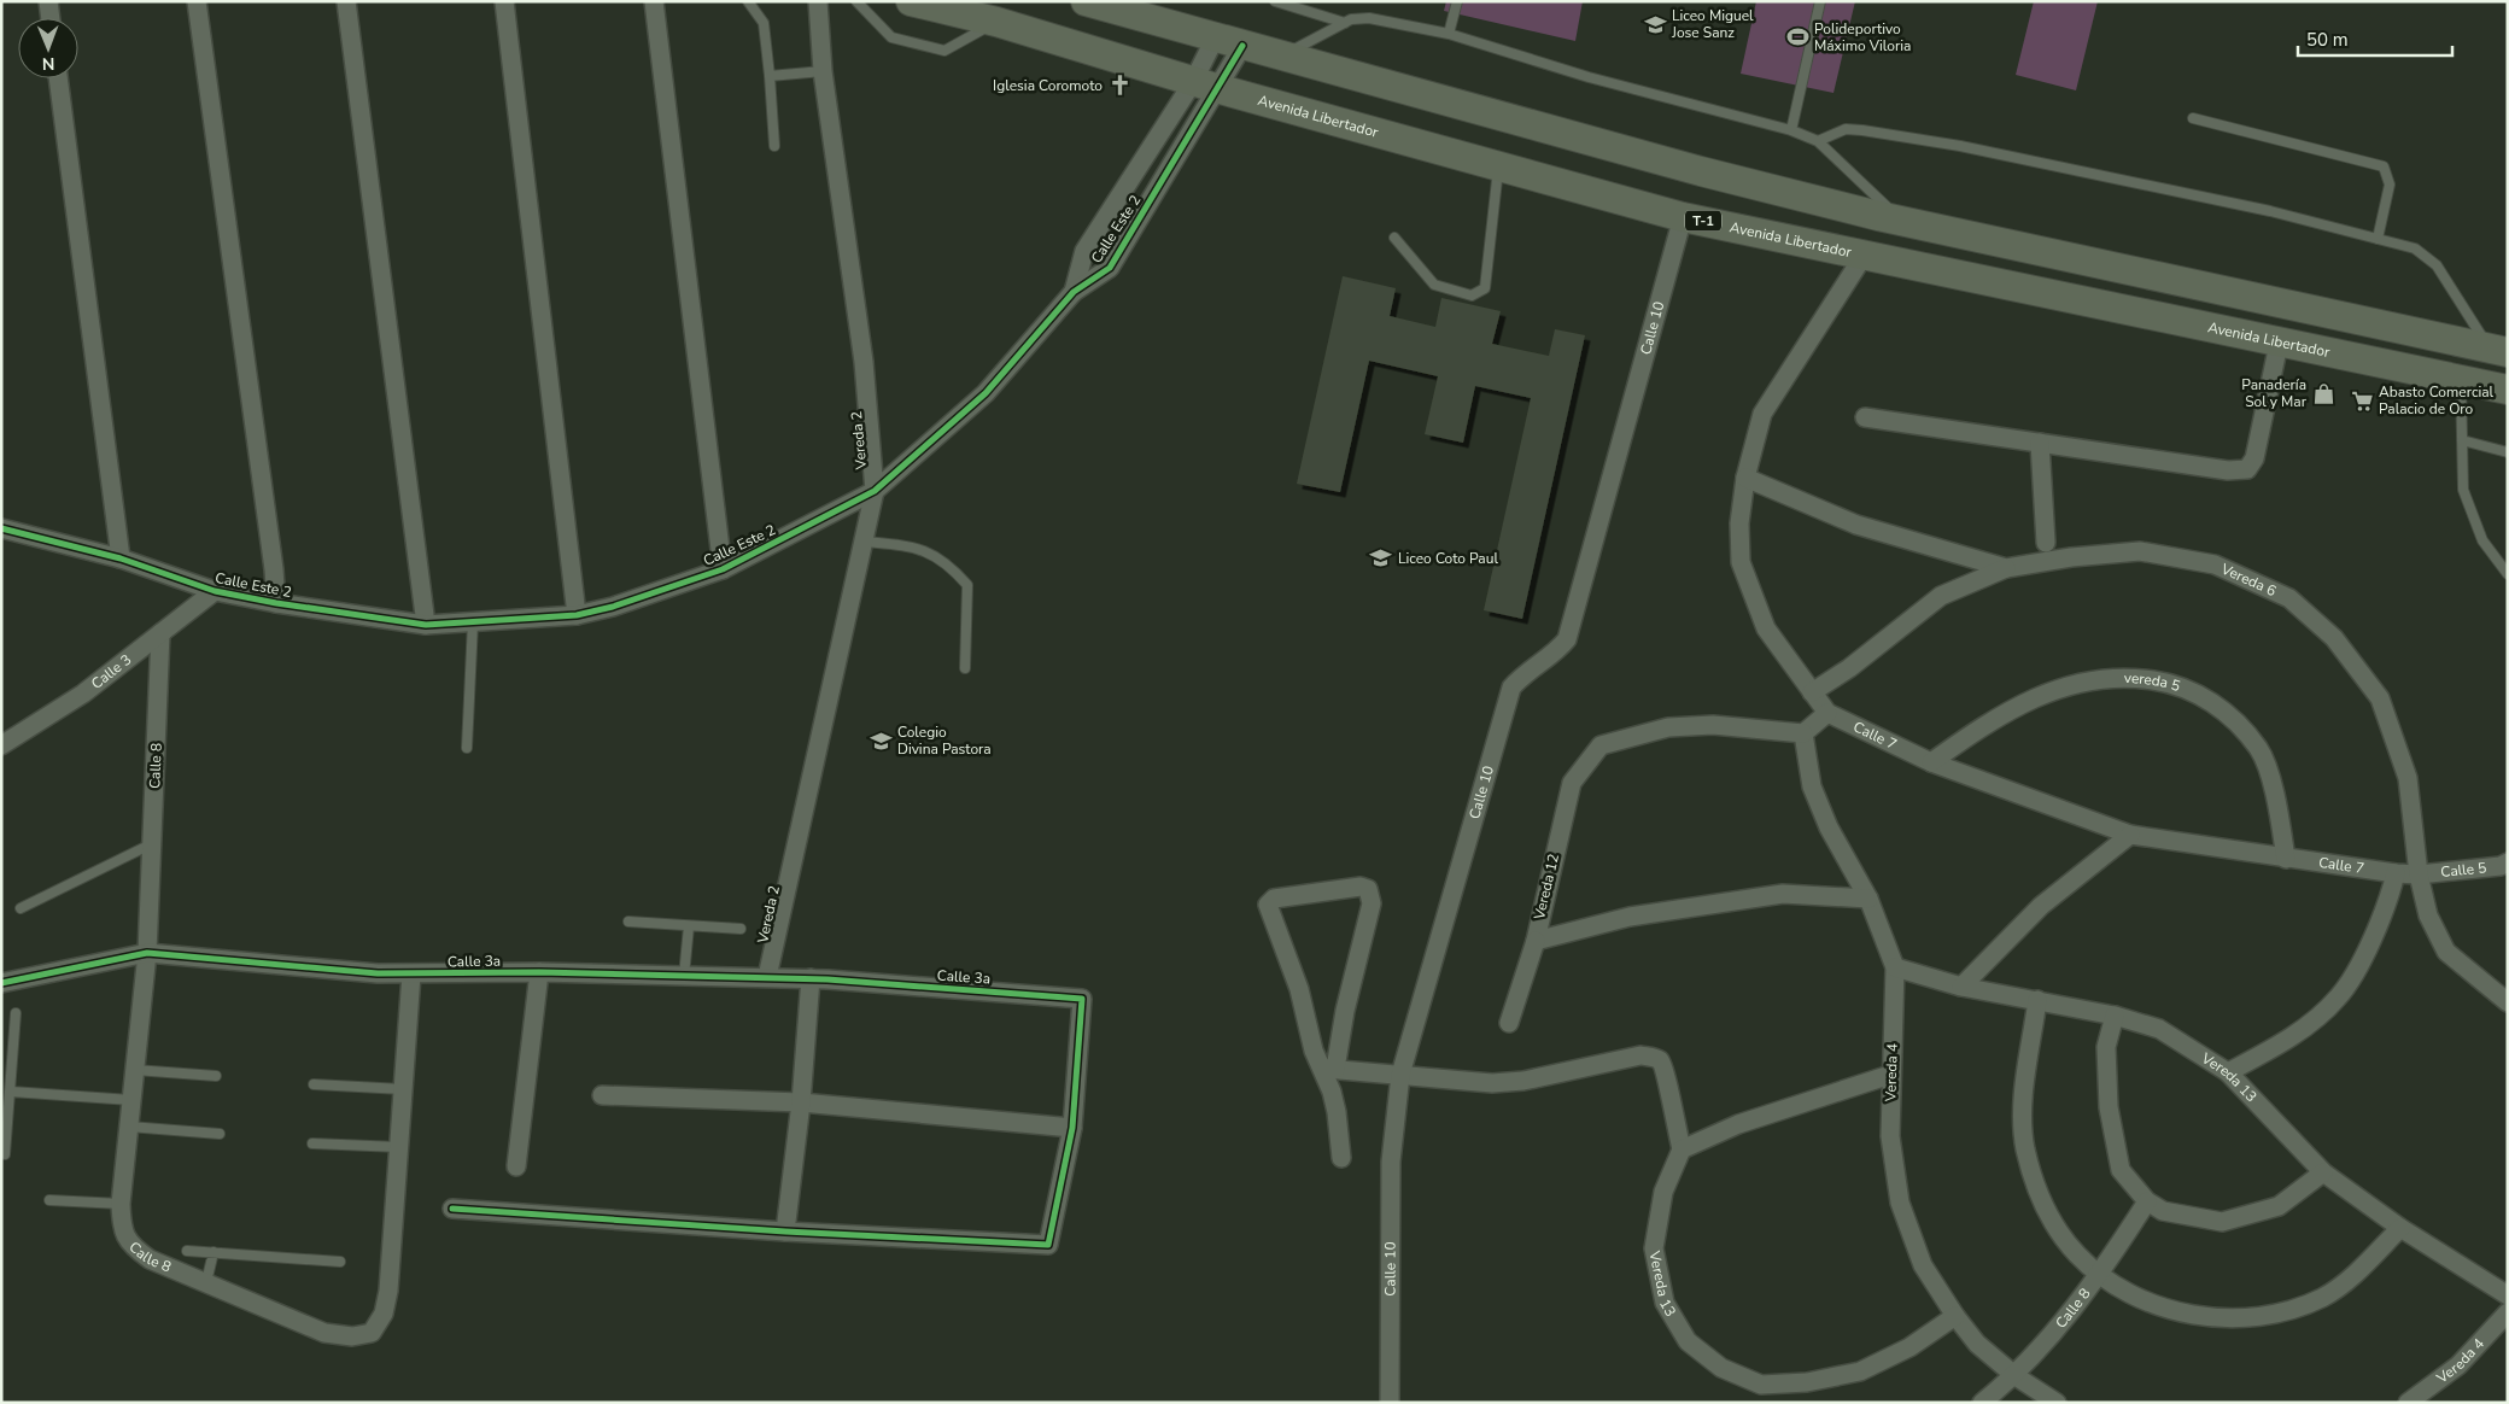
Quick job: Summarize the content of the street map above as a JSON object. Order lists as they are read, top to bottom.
{
  "streets": {
    "main road": ["Avenida Libertador", "T-1"],
    "street": [
      "Calle Este 2",
      "Calle 10",
      "Vereda 2",
      "Vereda 6",
      "Calle 3",
      "vereda 5",
      "Calle 7",
      "Calle 8",
      "Calle 5",
      "Vereda 12",
      "Calle 3a",
      "Vereda 4",
      "Vereda 13"
    ]
  },
  "crossings": [
    ["Avenida Libertador", "Calle Este 2"],
    ["Avenida Libertador", "Calle 10"],
    ["Avenida Libertador", "Calle 7"],
    ["Calle Este 2", "Vereda 2"],
    ["Calle Este 2", "Calle 3"],
    ["Vereda 2", "Calle 3a"],
    ["Vereda 6", "Calle 7"],
    ["Vereda 6", "Calle 5"],
    ["Calle 3", "Calle 8"],
    ["vereda 5", "Calle 7"],
    ["Calle 7", "Calle 5"],
    ["Calle 8", "Calle 3a"],
    ["Calle 8", "Vereda 4"],
    ["Vereda 12", "Vereda 4"],
    ["Vereda 4", "Vereda 13"]
  ],
  "places": {
    "school or university": ["Liceo Miguel Jose Sanz", "Liceo Coto Paul", "Colegio Divina Pastora"],
    "sports": ["Polideportivo Máximo Viloria"],
    "church": ["Iglesia Coromoto"],
    "shop": ["Panadería Sol y Mar"],
    "supermarket": ["Abasto Comercial Palacio de Oro"]
  },
  "scale_bar": "50 m",
  "north": "bottom"
}
